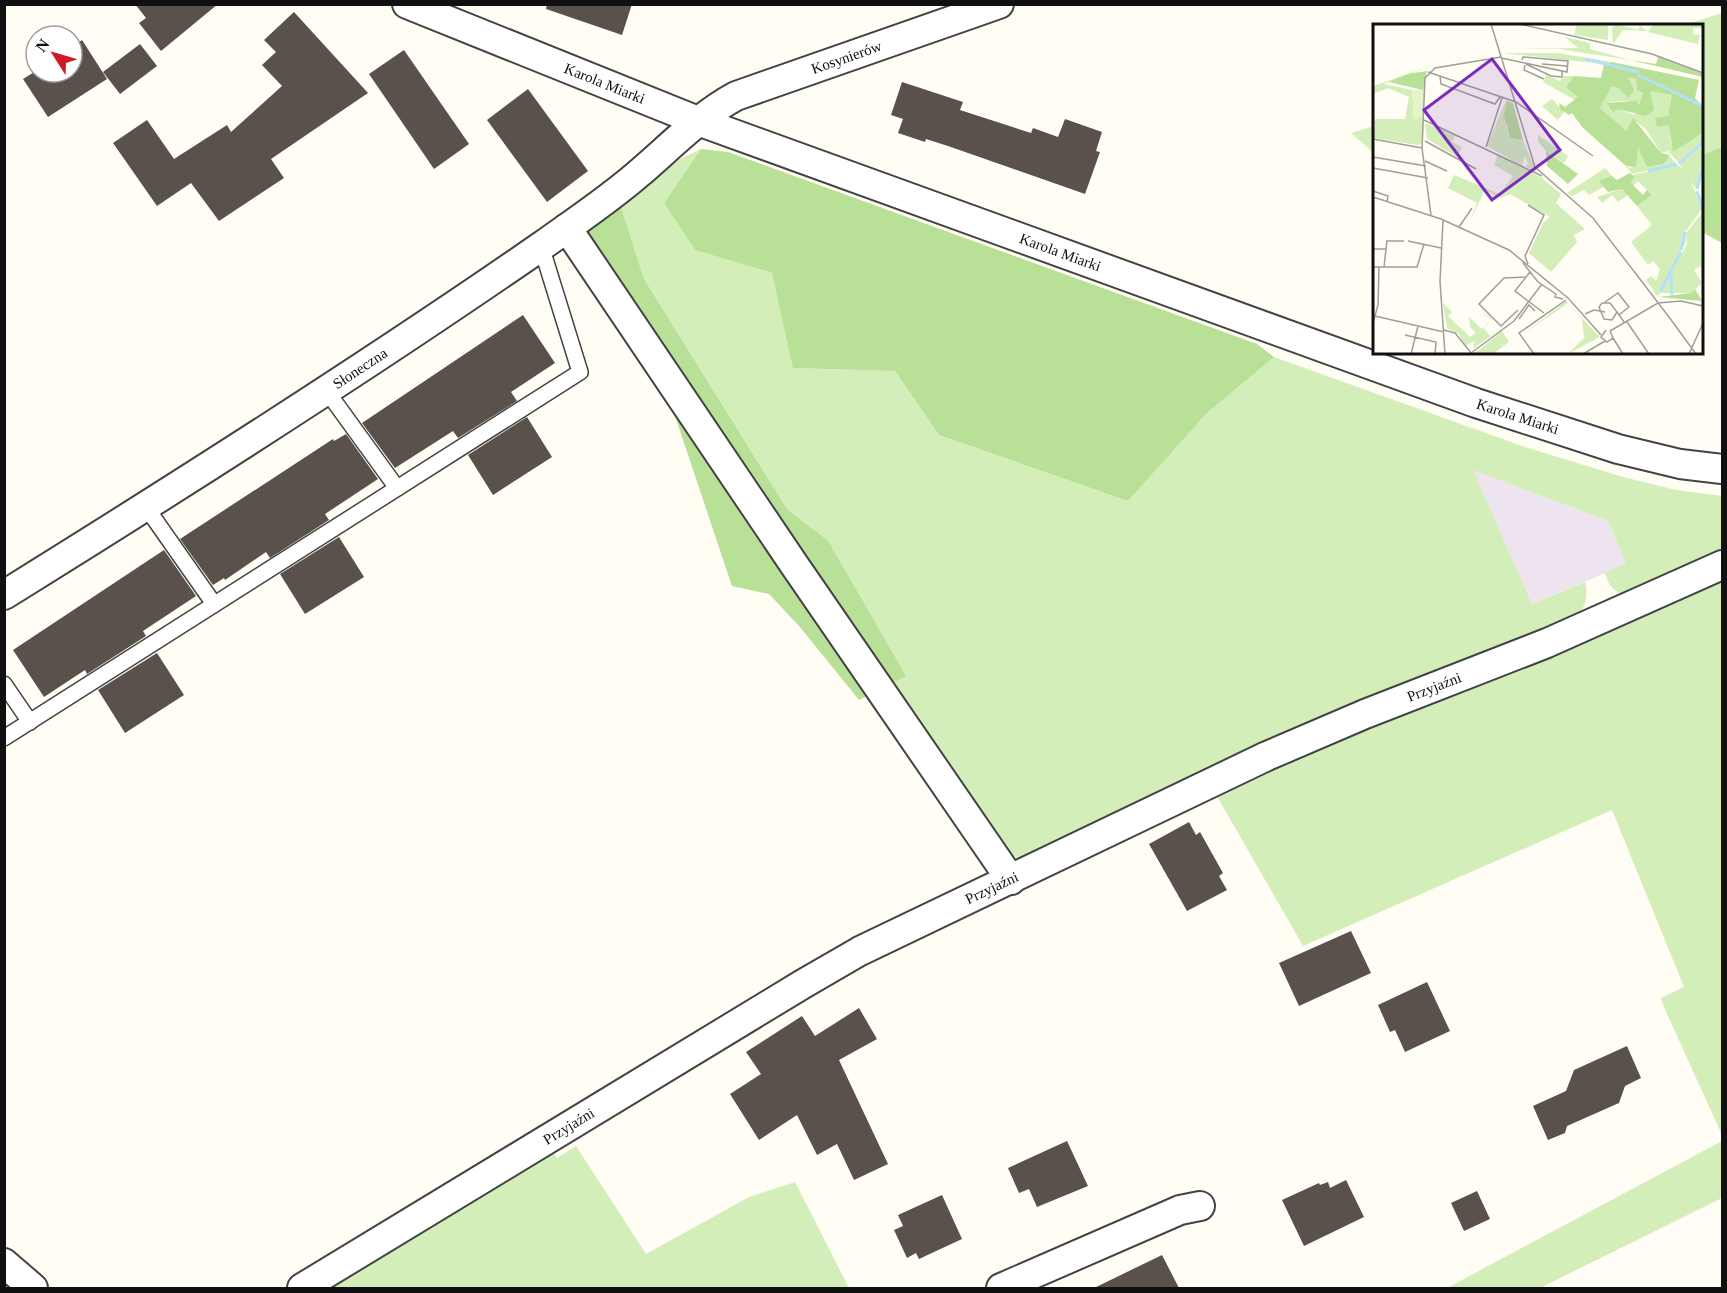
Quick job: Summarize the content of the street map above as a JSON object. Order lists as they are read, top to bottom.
{
  "streets": {
    "street": [
      "Kosynierów",
      "Karola Miarki",
      "Słoneczna",
      "Przyjaźni"
    ]
  },
  "crossings": [
    ["Kosynierów", "Karola Miarki"],
    ["Kosynierów", "Słoneczna"],
    ["Karola Miarki", "Słoneczna"]
  ],
  "north": "top left"
}
